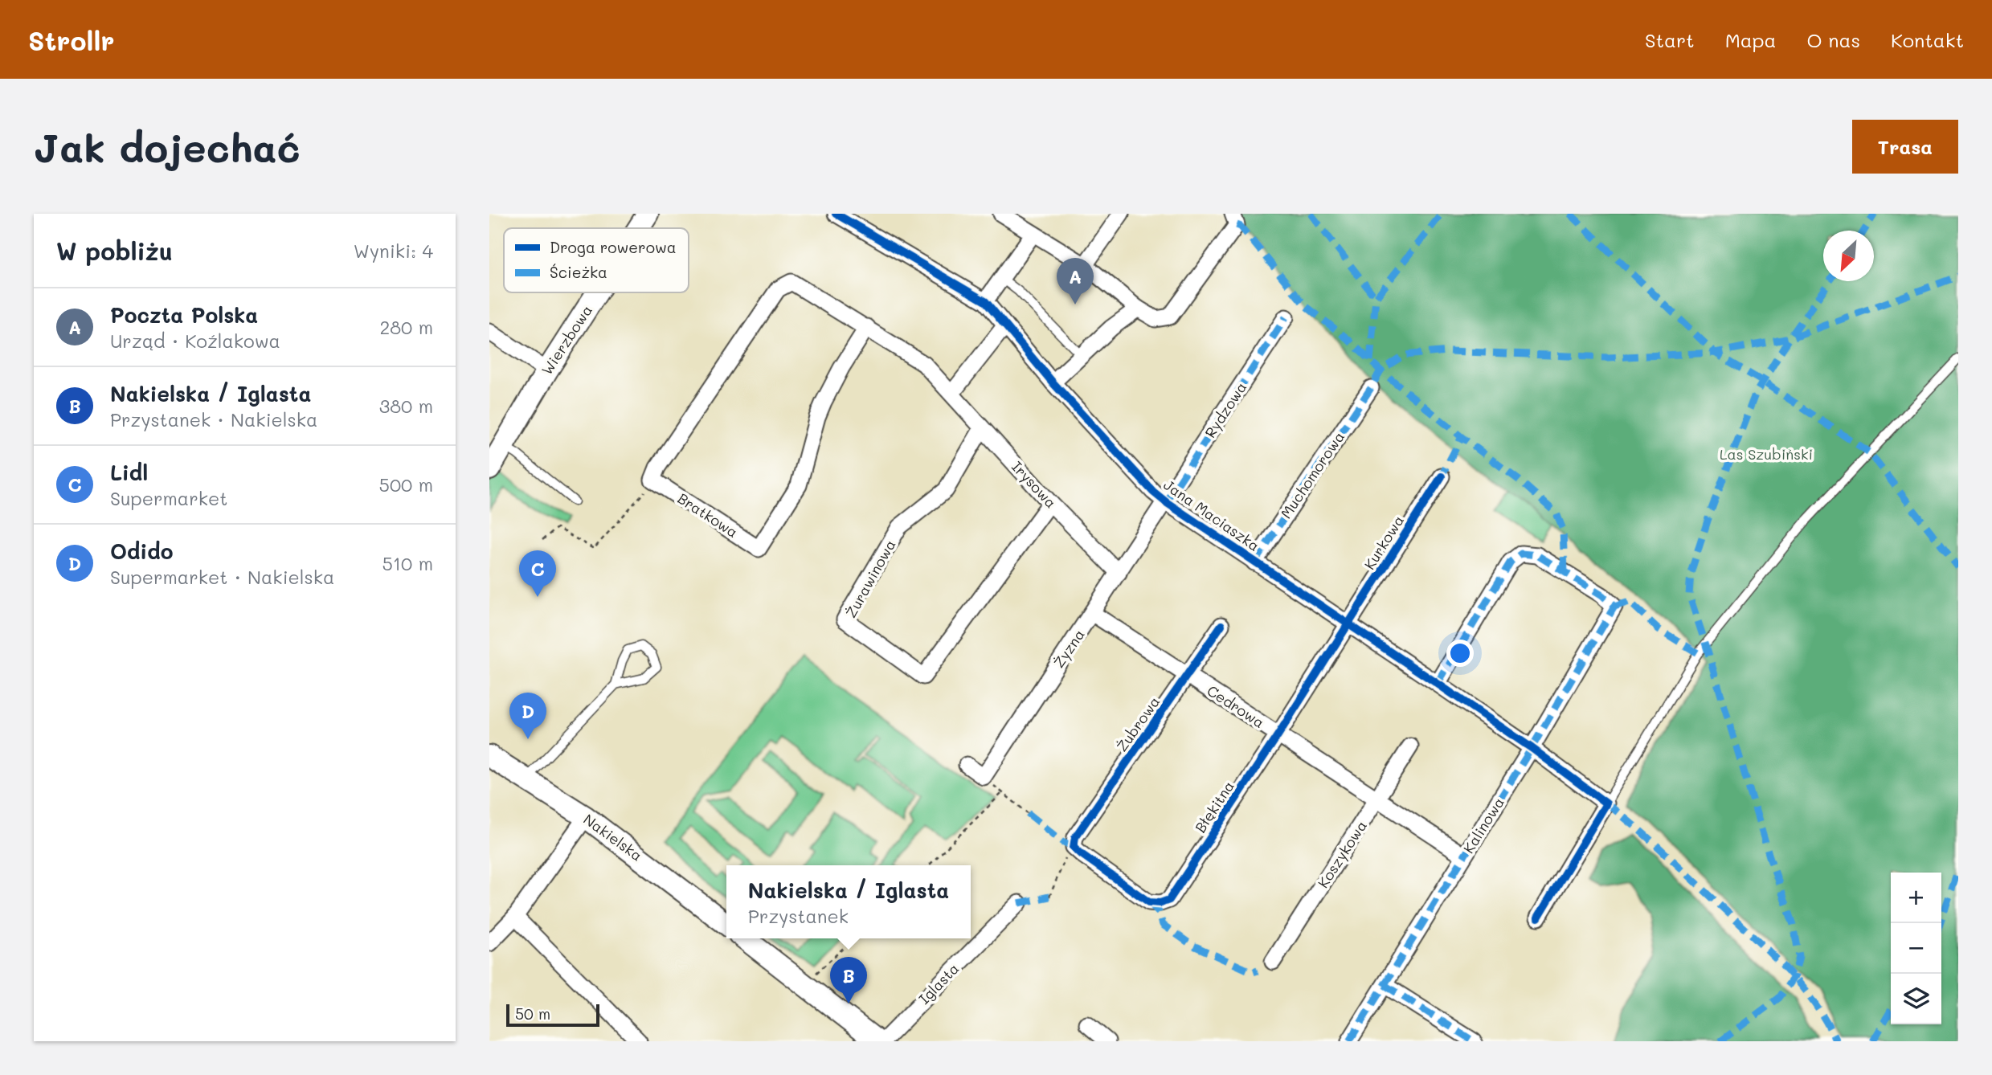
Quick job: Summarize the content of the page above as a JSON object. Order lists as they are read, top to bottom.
{
  "streets": {
    "main road": ["Wierzbowa", "Nakielska"],
    "street": [
      "Rydzowa",
      "Muchomorowa",
      "Irysowa",
      "Bratkowa",
      "Jana Maciaszka",
      "Kurkowa",
      "Żurawinowa",
      "Żyzna",
      "Cedrowa",
      "Żubrowa",
      "Błękitna",
      "Kalinowa",
      "Koszykowa",
      "Iglasta"
    ]
  },
  "crossings": [
    ["Rydzowa", "Jana Maciaszka"],
    ["Rydzowa", "Żyzna"],
    ["Muchomorowa", "Jana Maciaszka"],
    ["Irysowa", "Bratkowa"],
    ["Irysowa", "Żurawinowa"],
    ["Irysowa", "Żyzna"],
    ["Jana Maciaszka", "Kurkowa"],
    ["Jana Maciaszka", "Żyzna"],
    ["Jana Maciaszka", "Błękitna"],
    ["Jana Maciaszka", "Kalinowa"],
    ["Kurkowa", "Błękitna"],
    ["Żyzna", "Cedrowa"],
    ["Cedrowa", "Żubrowa"],
    ["Cedrowa", "Błękitna"],
    ["Cedrowa", "Kalinowa"],
    ["Cedrowa", "Koszykowa"],
    ["Żubrowa", "Błękitna"]
  ],
  "parks": ["Las Szubiński"],
  "legend": ["Droga rowerowa", "Ścieżka"],
  "scale_bar": "50 m",
  "north": "bottom left",
  "page": {
    "header": "Strollr",
    "nav": [
      "Start",
      "Mapa",
      "O nas",
      "Kontakt"
    ],
    "buttons": "Trasa",
    "title": "Jak dojechać",
    "heading": ["W pobliżu", "Wyniki: 4"],
    "pins": [
      "A",
      "C",
      "D",
      "B"
    ],
    "list": [
      {
        "mark": "A",
        "name": "Poczta Polska",
        "note": "Urząd · Koźlakowa",
        "value": "280 m"
      },
      {
        "mark": "B",
        "name": "Nakielska / Iglasta",
        "note": "Przystanek · Nakielska",
        "value": "380 m"
      },
      {
        "mark": "C",
        "name": "Lidl",
        "note": "Supermarket",
        "value": "500 m"
      },
      {
        "mark": "D",
        "name": "Odido",
        "note": "Supermarket · Nakielska",
        "value": "510 m"
      }
    ],
    "popup": ["Nakielska / Iglasta", "Przystanek"],
    "map_buttons": ["+", "−"],
    "scale": "50 m"
  }
}
